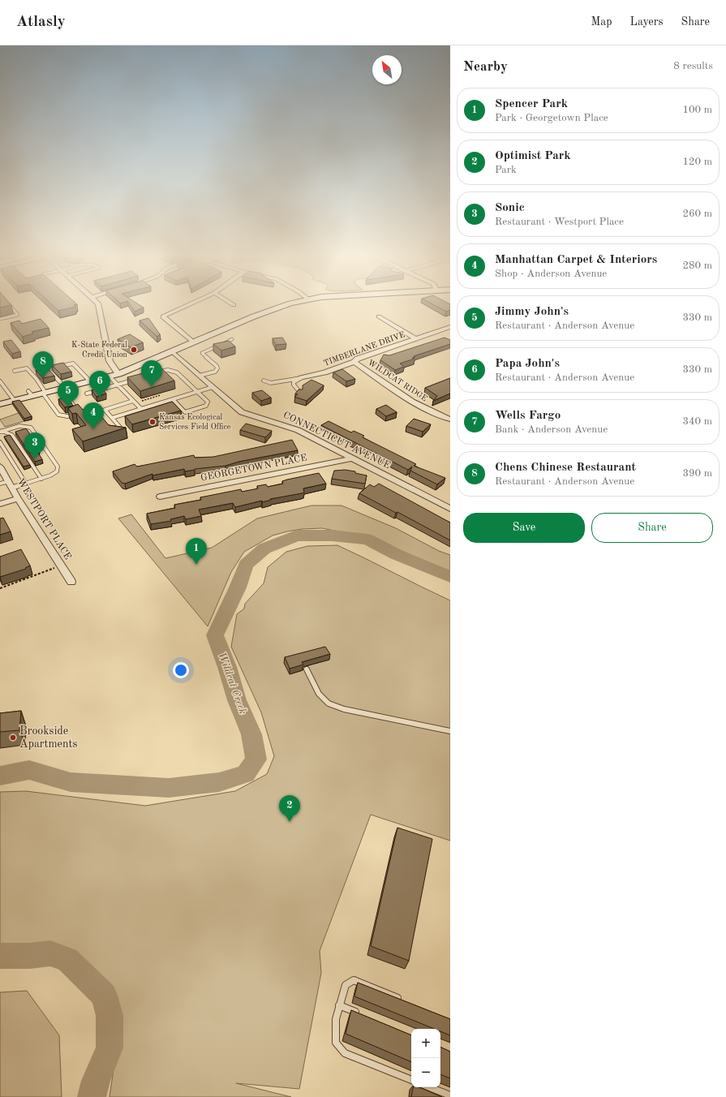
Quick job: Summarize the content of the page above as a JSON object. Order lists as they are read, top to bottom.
{
  "streets": {
    "street": [
      "TIMBERLANE DRIVE",
      "WILDCAT RIDGE",
      "CONNECTICUT AVENUE",
      "GEORGETOWN PLACE",
      "WESTPORT PLACE"
    ]
  },
  "crossings": [
    ["TIMBERLANE DRIVE", "WILDCAT RIDGE"],
    ["CONNECTICUT AVENUE", "GEORGETOWN PLACE"]
  ],
  "water": ["Wildcat Creek"],
  "places": ["K-State Federal Credit Union", "Kansas Ecological Services Field Office", "Brookside Apartments"],
  "north": "top left",
  "page": {
    "header": "Atlasly",
    "nav": ["Map", "Layers", "Share"],
    "heading": ["Nearby", "8 results"],
    "list": [
      {
        "mark": "1",
        "name": "Spencer Park",
        "note": "Park · Georgetown Place",
        "value": "100 m"
      },
      {
        "mark": "2",
        "name": "Optimist Park",
        "note": "Park",
        "value": "120 m"
      },
      {
        "mark": "3",
        "name": "Sonic",
        "note": "Restaurant · Westport Place",
        "value": "260 m"
      },
      {
        "mark": "4",
        "name": "Manhattan Carpet & Interiors",
        "note": "Shop · Anderson Avenue",
        "value": "280 m"
      },
      {
        "mark": "5",
        "name": "Jimmy John's",
        "note": "Restaurant · Anderson Avenue",
        "value": "330 m"
      },
      {
        "mark": "6",
        "name": "Papa John's",
        "note": "Restaurant · Anderson Avenue",
        "value": "330 m"
      },
      {
        "mark": "7",
        "name": "Wells Fargo",
        "note": "Bank · Anderson Avenue",
        "value": "340 m"
      },
      {
        "mark": "8",
        "name": "Chens Chinese Restaurant",
        "note": "Restaurant · Anderson Avenue",
        "value": "390 m"
      }
    ],
    "pins": [
      "8",
      "7",
      "6",
      "5",
      "4",
      "3",
      "1",
      "2"
    ],
    "buttons": ["Save", "Share"],
    "map_buttons": ["+", "−"]
  }
}
